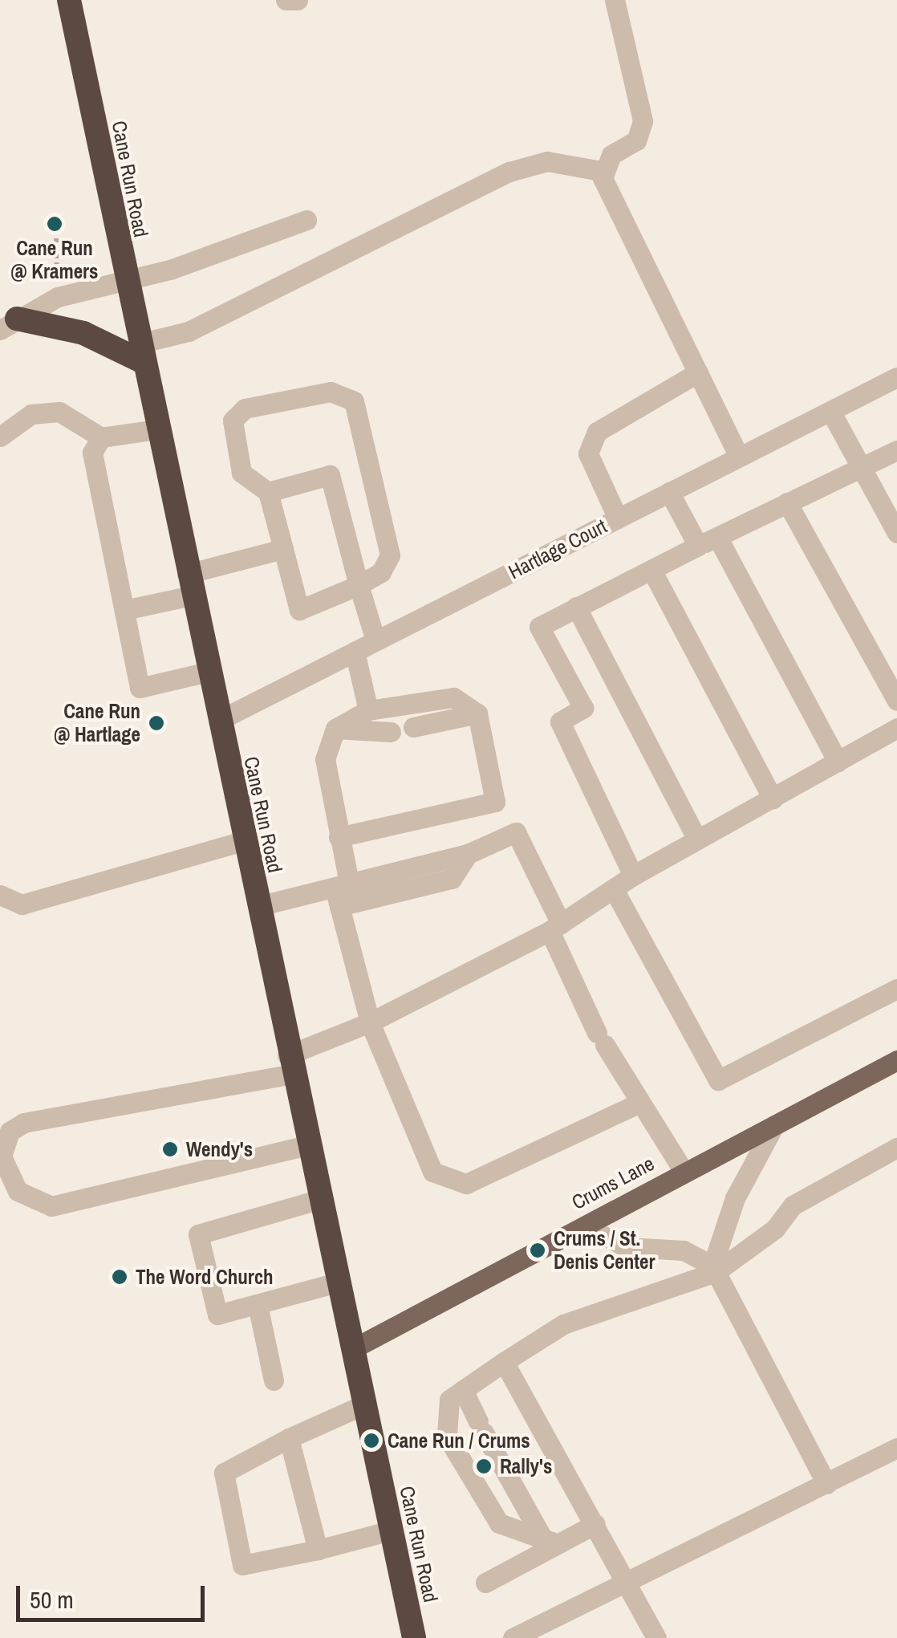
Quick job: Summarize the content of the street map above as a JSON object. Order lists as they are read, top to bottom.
{
  "streets": {
    "highway": ["Cane Run Road"],
    "main road": ["Crums Lane"],
    "street": ["Hartlage Court"]
  },
  "crossings": [
    ["Cane Run Road", "Hartlage Court"],
    ["Cane Run Road", "Crums Lane"]
  ],
  "places": [
    "Cane Run @ Kramers",
    "Cane Run @ Hartlage",
    "Wendy's",
    "Crums / St. Denis Center",
    "The Word Church",
    "Cane Run / Crums",
    "Rally's"
  ],
  "scale_bar": "50 m"
}
